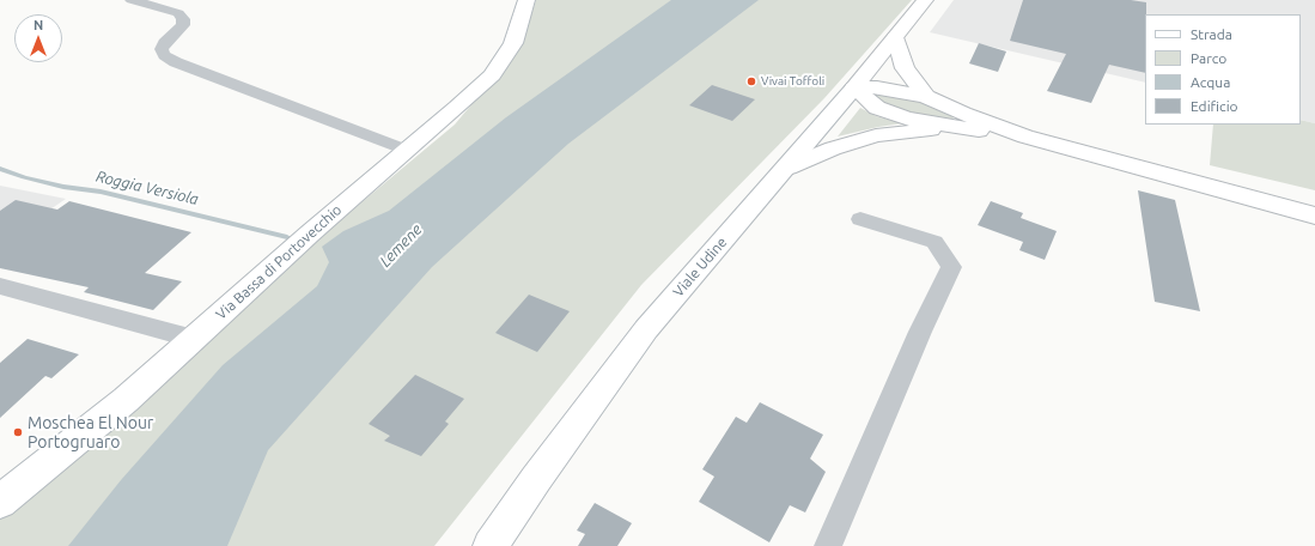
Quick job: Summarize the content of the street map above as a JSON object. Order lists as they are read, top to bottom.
{
  "streets": {
    "main road": ["Via Bassa di Portovecchio", "Viale Udine"]
  },
  "water": ["Roggia Versiola", "Lemene"],
  "places": ["Vivai Toffoli", "Moschea El Nour Portogruaro"],
  "legend": [
    "Strada",
    "Parco",
    "Acqua",
    "Edificio"
  ],
  "north": "top"
}
